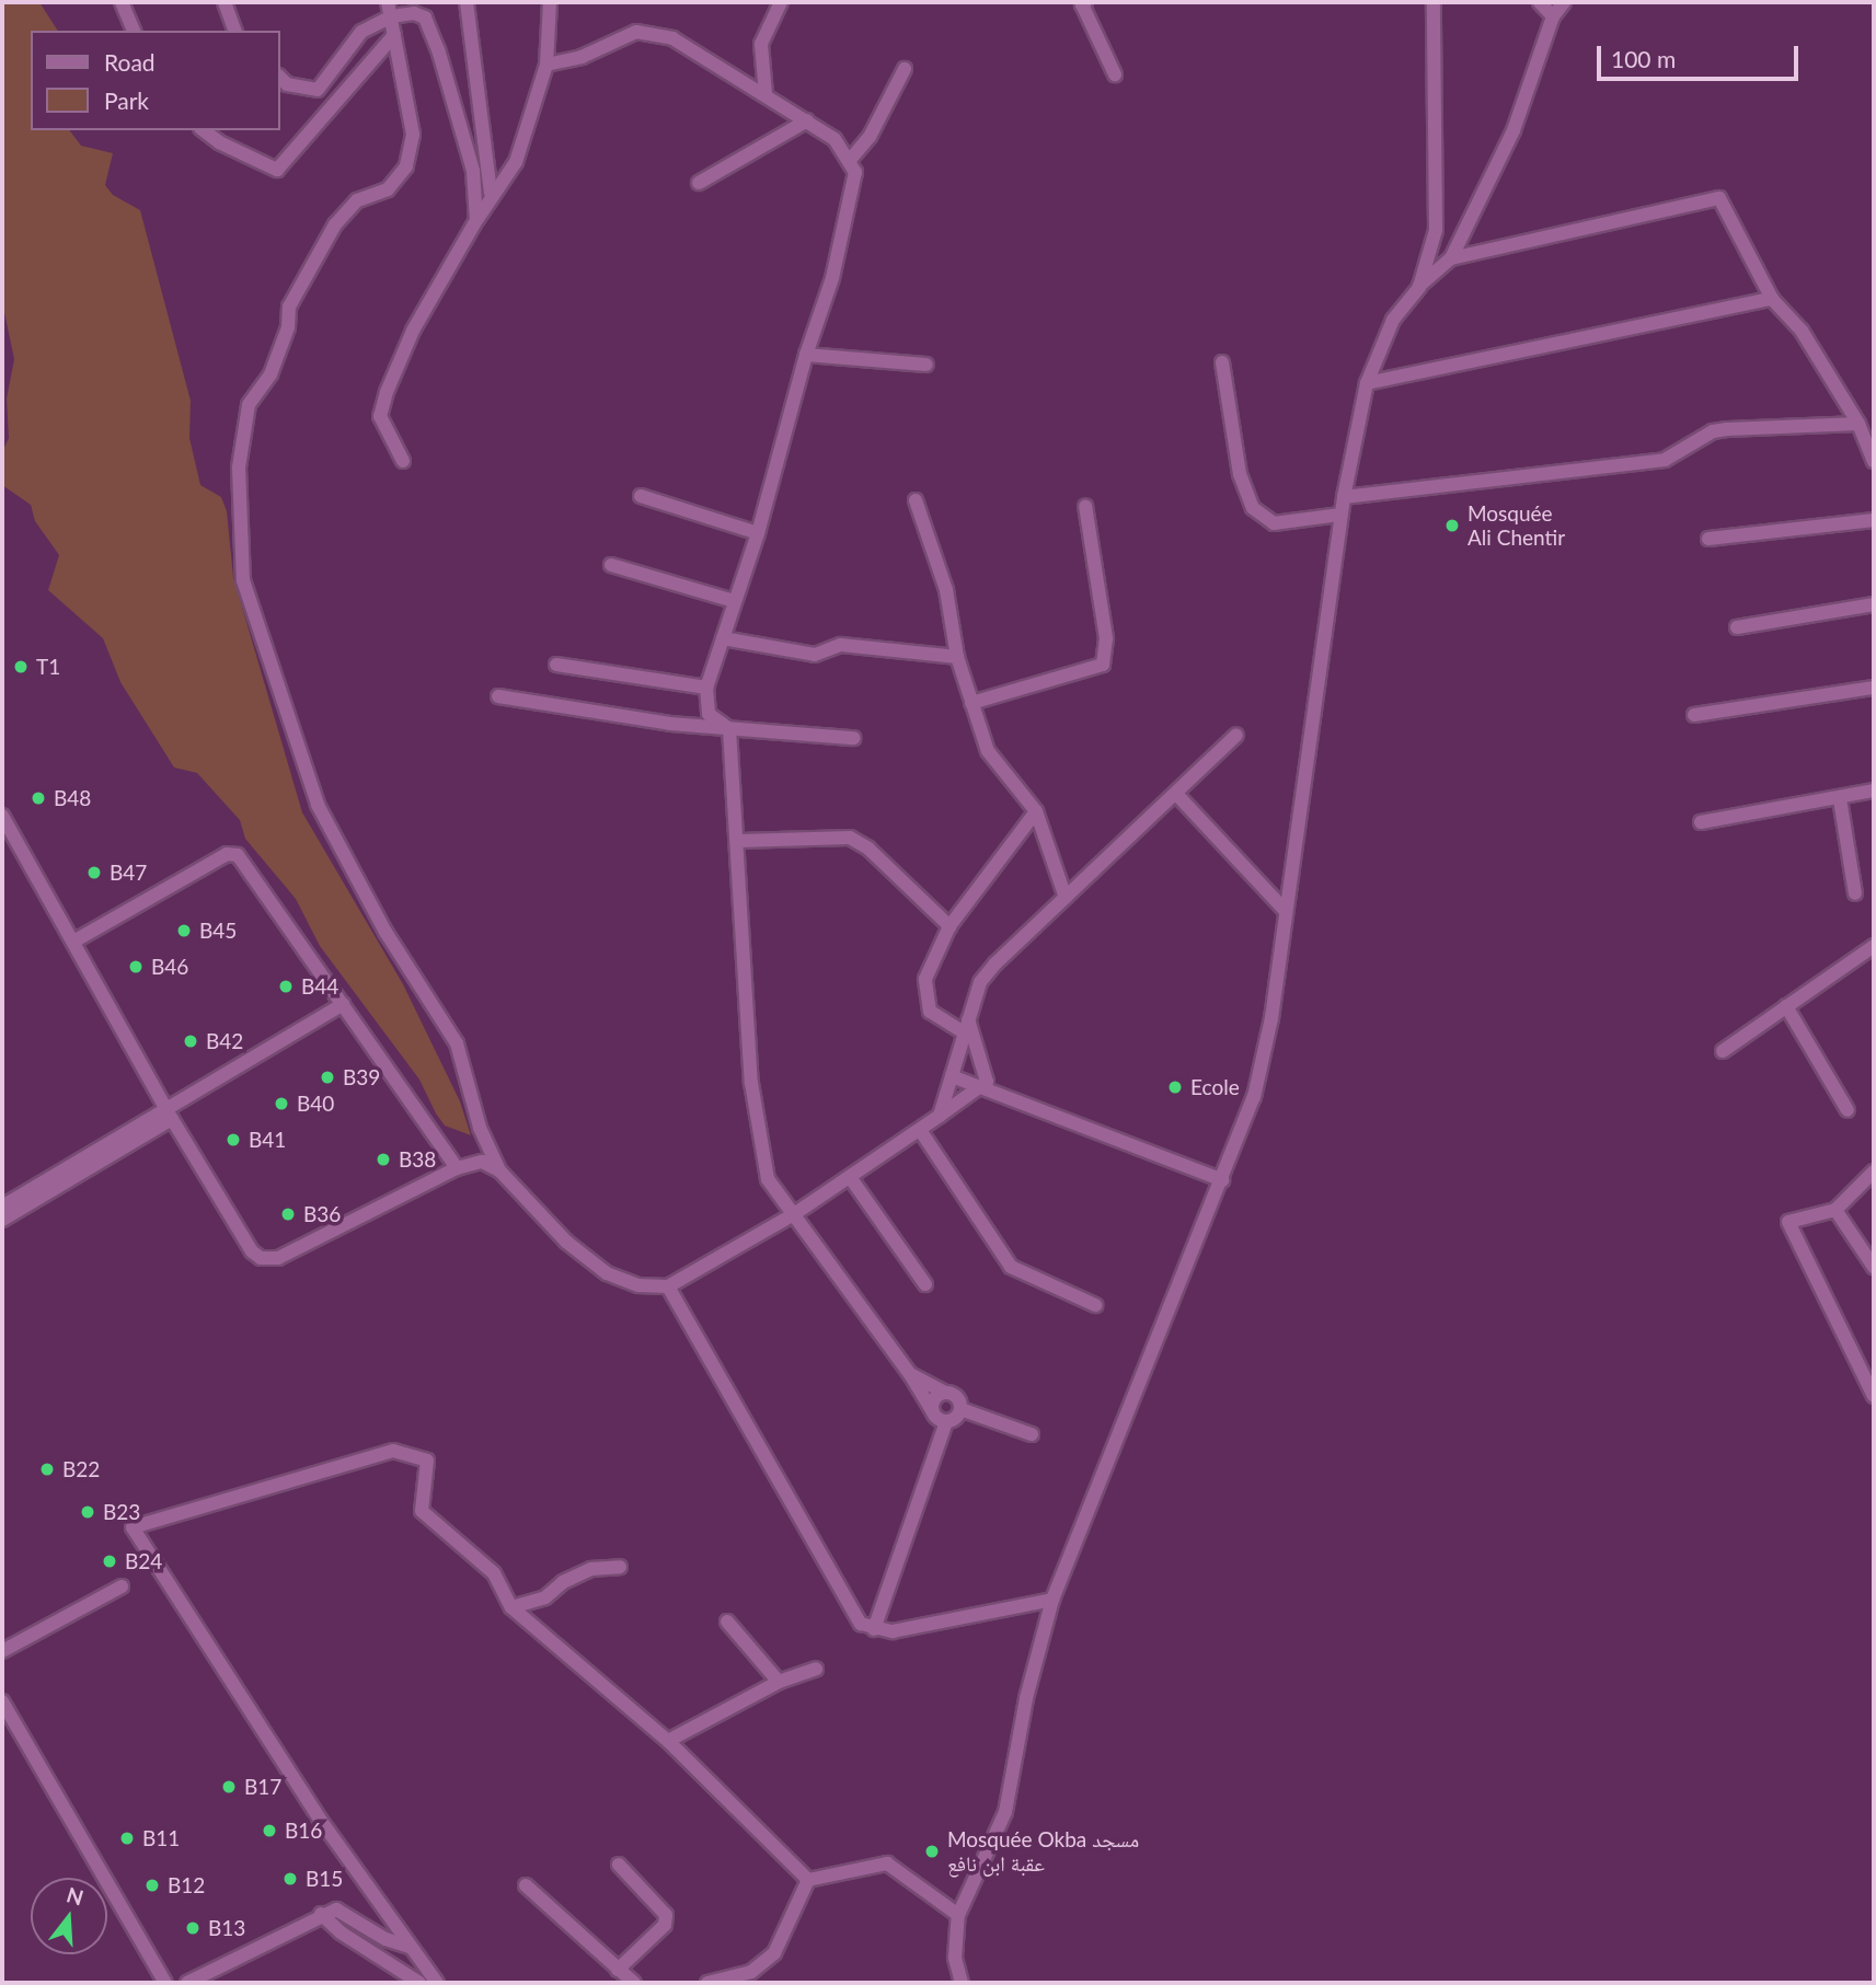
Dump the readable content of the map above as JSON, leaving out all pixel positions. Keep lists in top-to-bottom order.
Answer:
{
  "places": [
    "Mosquée Ali Chentir",
    "T1",
    "B48",
    "B47",
    "B45",
    "B46",
    "B44",
    "B42",
    "B39",
    "Ecole",
    "B40",
    "B41",
    "B38",
    "B36",
    "B22",
    "B23",
    "B24",
    "B17",
    "B16",
    "B11",
    "Mosquée Okba مسجد عقبة ابن نافع",
    "B15",
    "B12",
    "B13"
  ],
  "legend": ["Road", "Park"],
  "scale_bar": "100 m",
  "north": "top"
}
